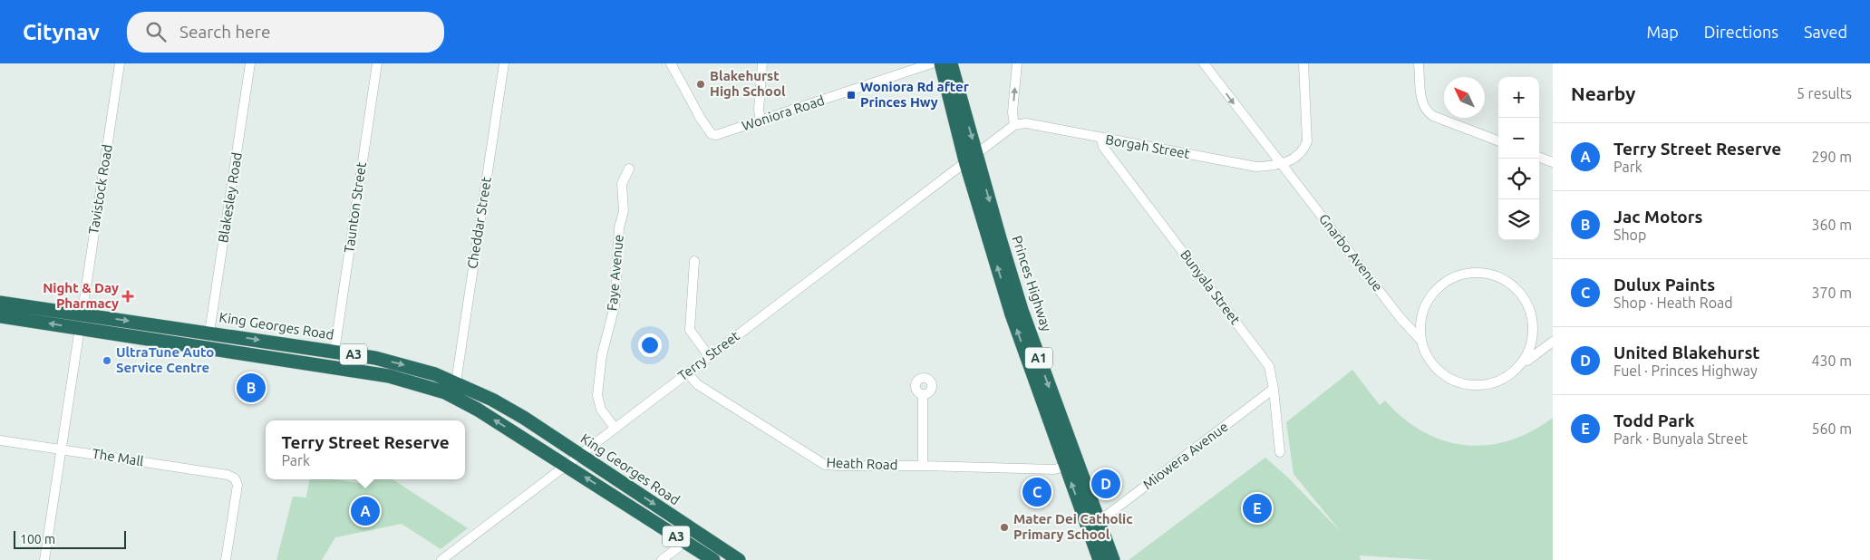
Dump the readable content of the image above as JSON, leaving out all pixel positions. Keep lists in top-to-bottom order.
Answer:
{
  "streets": {
    "highway": [
      "Princes Highway",
      "King Georges Road",
      "A3",
      "A1"
    ],
    "street": [
      "Woniora Road",
      "Borgah Street",
      "Tavistock Road",
      "Blakesley Road",
      "Taunton Street",
      "Cheddar Street",
      "Gnarbo Avenue",
      "Faye Avenue",
      "Bunyala Street",
      "Terry Street",
      "Miowera Avenue",
      "The Mall",
      "Heath Road"
    ]
  },
  "crossings": [
    ["Borgah Street", "Gnarbo Avenue"],
    ["Borgah Street", "Bunyala Street"],
    ["Borgah Street", "Terry Street"],
    ["Tavistock Road", "King Georges Road"],
    ["Tavistock Road", "The Mall"],
    ["Blakesley Road", "King Georges Road"],
    ["Taunton Street", "King Georges Road"],
    ["Cheddar Street", "King Georges Road"],
    ["Faye Avenue", "Terry Street"],
    ["Princes Highway", "Terry Street"],
    ["Princes Highway", "Miowera Avenue"],
    ["Princes Highway", "Heath Road"],
    ["Bunyala Street", "Miowera Avenue"],
    ["King Georges Road", "Terry Street"],
    ["Terry Street", "Heath Road"]
  ],
  "places": {
    "other": ["Blakehurst High School", "UltraTune Auto Service Centre", "Mater Dei Catholic Primary School"],
    "transit": ["Woniora Rd after Princes Hwy"],
    "health": ["Night & Day Pharmacy"]
  },
  "scale_bar": "100 m",
  "north": "top left",
  "page": {
    "header": "Citynav",
    "search": "Search here",
    "nav": ["Map", "Directions", "Saved"],
    "heading": ["Nearby", "5 results"],
    "map_buttons": ["+", "−"],
    "list": [
      {
        "mark": "A",
        "name": "Terry Street Reserve",
        "note": "Park",
        "value": "290 m"
      },
      {
        "mark": "B",
        "name": "Jac Motors",
        "note": "Shop",
        "value": "360 m"
      },
      {
        "mark": "C",
        "name": "Dulux Paints",
        "note": "Shop · Heath Road",
        "value": "370 m"
      },
      {
        "mark": "D",
        "name": "United Blakehurst",
        "note": "Fuel · Princes Highway",
        "value": "430 m"
      },
      {
        "mark": "E",
        "name": "Todd Park",
        "note": "Park · Bunyala Street",
        "value": "560 m"
      }
    ],
    "pins": [
      "B",
      "D",
      "C",
      "E",
      "A"
    ],
    "popup": ["Terry Street Reserve", "Park"],
    "scale": "100 m"
  }
}
